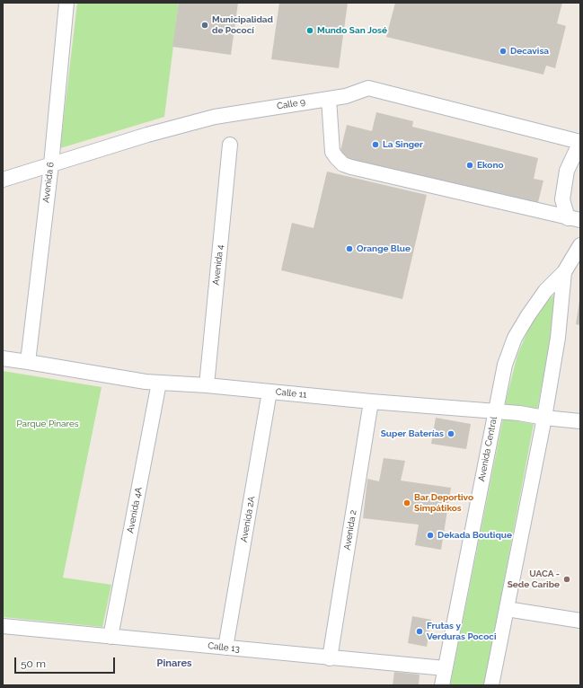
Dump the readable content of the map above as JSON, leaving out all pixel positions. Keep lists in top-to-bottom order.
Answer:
{
  "streets": {
    "street": [
      "Calle 9",
      "Avenida 6",
      "Avenida 4",
      "Calle 11",
      "Avenida Central",
      "Avenida 4A",
      "Avenida 2A",
      "Avenida 2",
      "Calle 13"
    ]
  },
  "crossings": [
    ["Calle 9", "Avenida 6"],
    ["Avenida 6", "Calle 11"],
    ["Avenida 4", "Calle 11"],
    ["Calle 11", "Avenida Central"],
    ["Calle 11", "Avenida 4A"],
    ["Calle 11", "Avenida 2A"],
    ["Calle 11", "Avenida 2"],
    ["Avenida Central", "Calle 13"],
    ["Avenida 4A", "Calle 13"],
    ["Avenida 2A", "Calle 13"],
    ["Avenida 2", "Calle 13"]
  ],
  "districts": ["Pinares"],
  "parks": ["Parque Pinares"],
  "places": [
    "Municipalidad de Pococí",
    "Mundo San José",
    "Decavisa",
    "La Singer",
    "Ekono",
    "Orange Blue",
    "Super Baterías",
    "Bar Deportivo Simpátikos",
    "Dekada Boutique",
    "UACA - Sede Caribe",
    "Frutas y Verduras Pococi"
  ],
  "scale_bar": "50 m"
}
